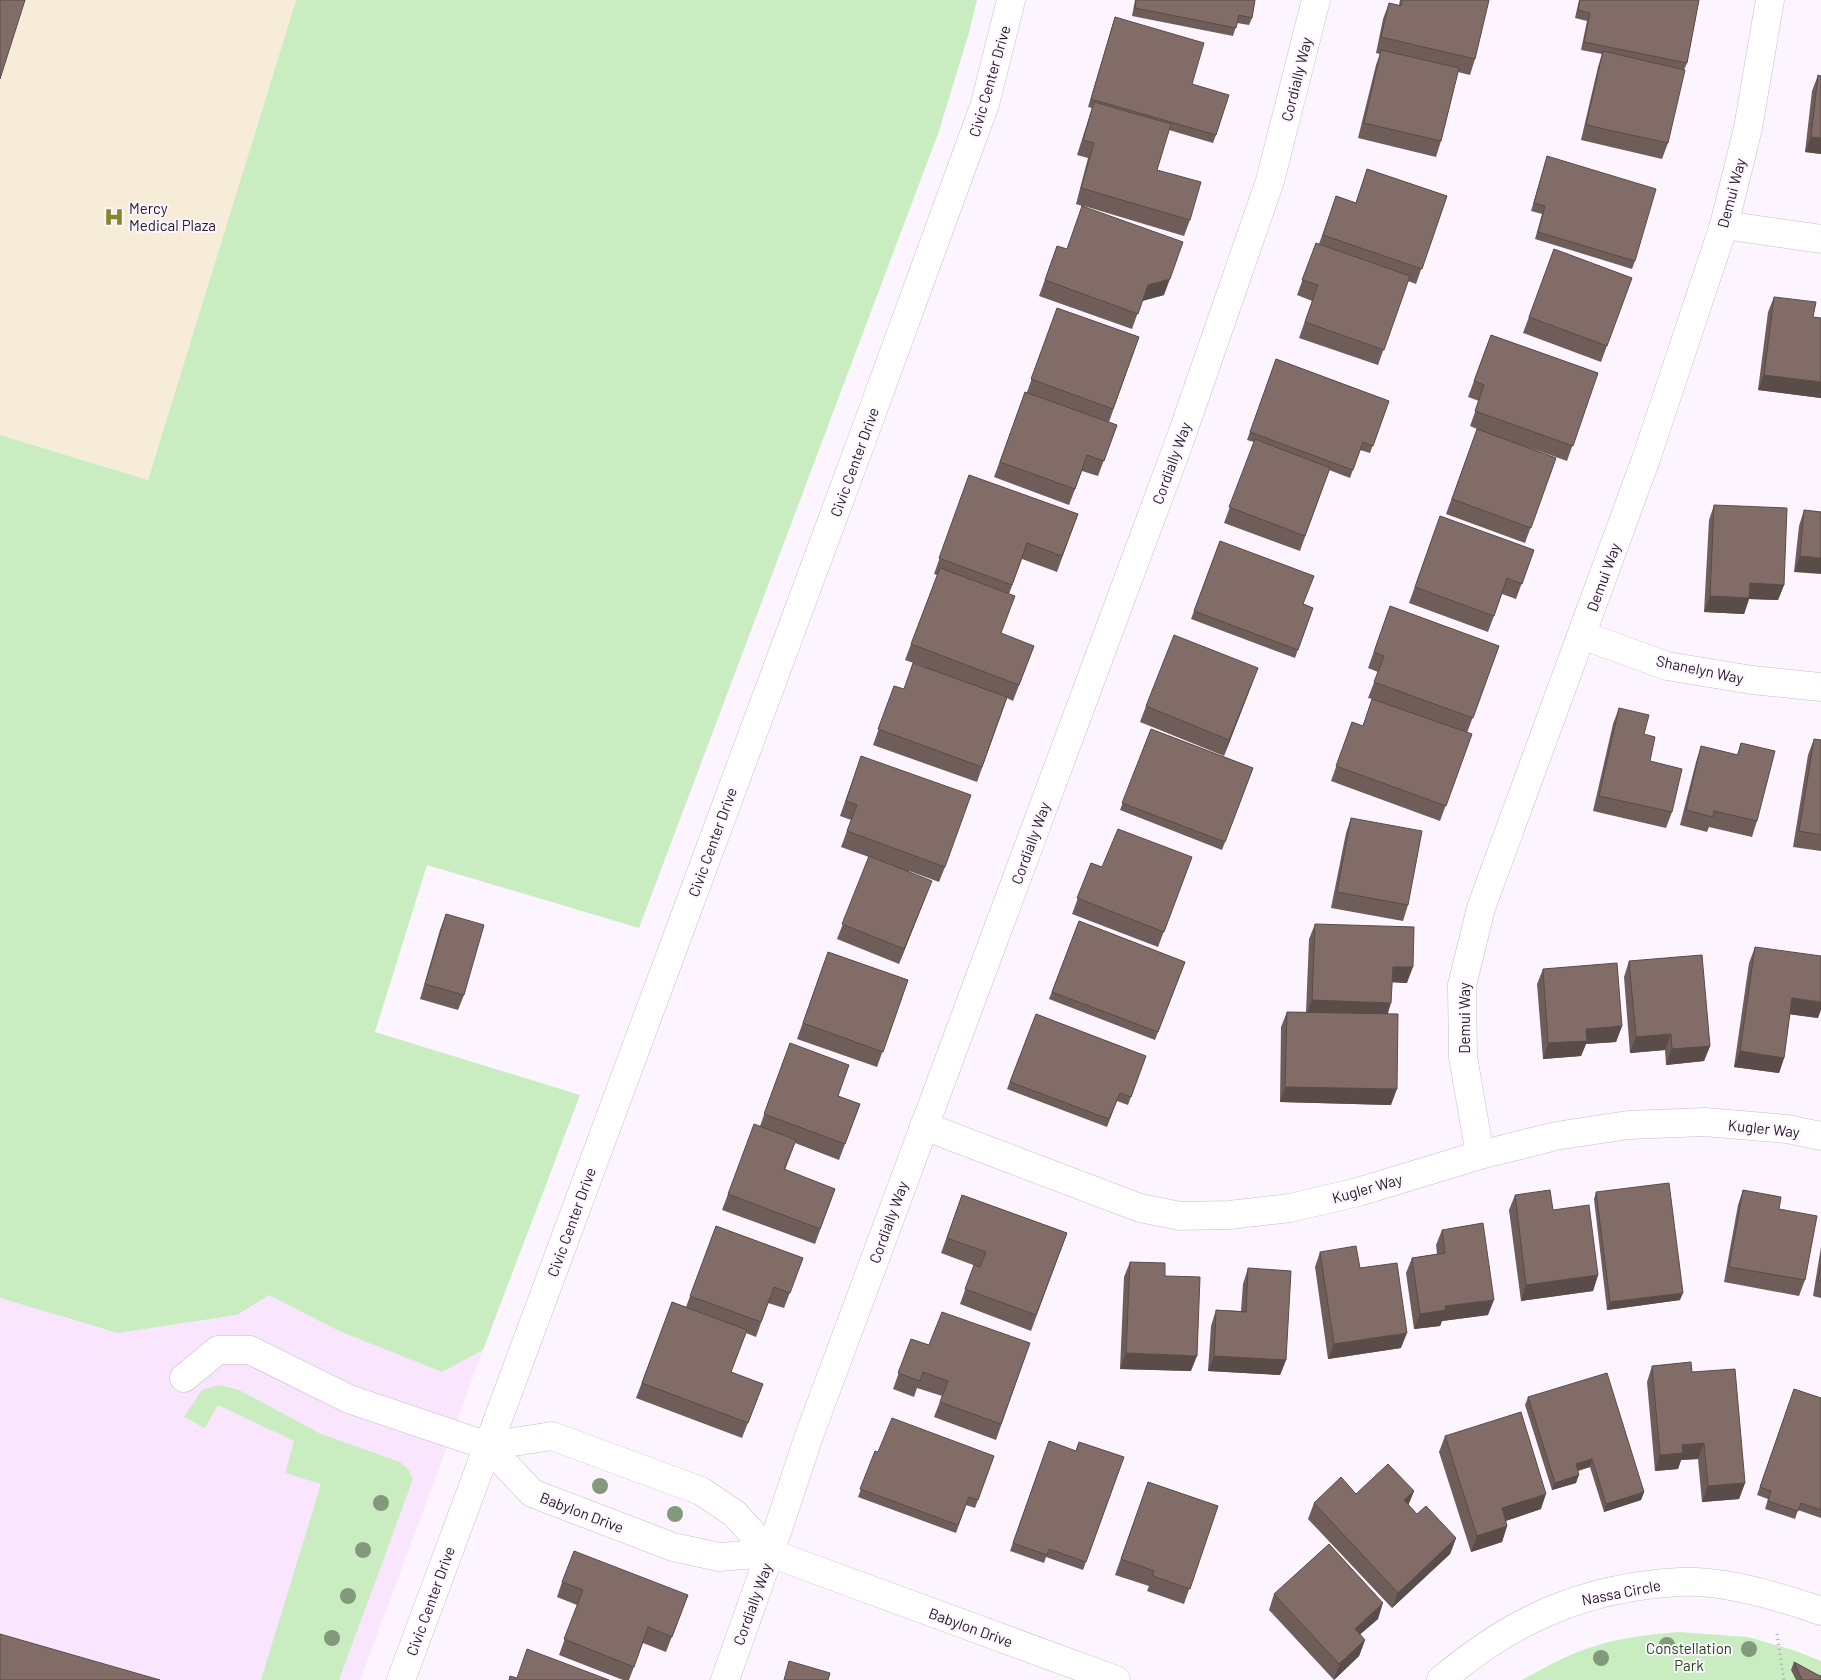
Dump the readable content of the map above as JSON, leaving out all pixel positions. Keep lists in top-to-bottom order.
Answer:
{
  "streets": {
    "street": [
      "Cordially Way",
      "Civic Center Drive",
      "Demui Way",
      "Shanelyn Way",
      "Kugler Way",
      "Babylon Drive",
      "Nassa Circle"
    ]
  },
  "crossings": [
    ["Cordially Way", "Kugler Way"],
    ["Cordially Way", "Babylon Drive"],
    ["Civic Center Drive", "Babylon Drive"],
    ["Demui Way", "Shanelyn Way"],
    ["Demui Way", "Kugler Way"]
  ],
  "parks": ["Constellation Park"],
  "places": {
    "hospital": ["Mercy Medical Plaza"]
  }
}
